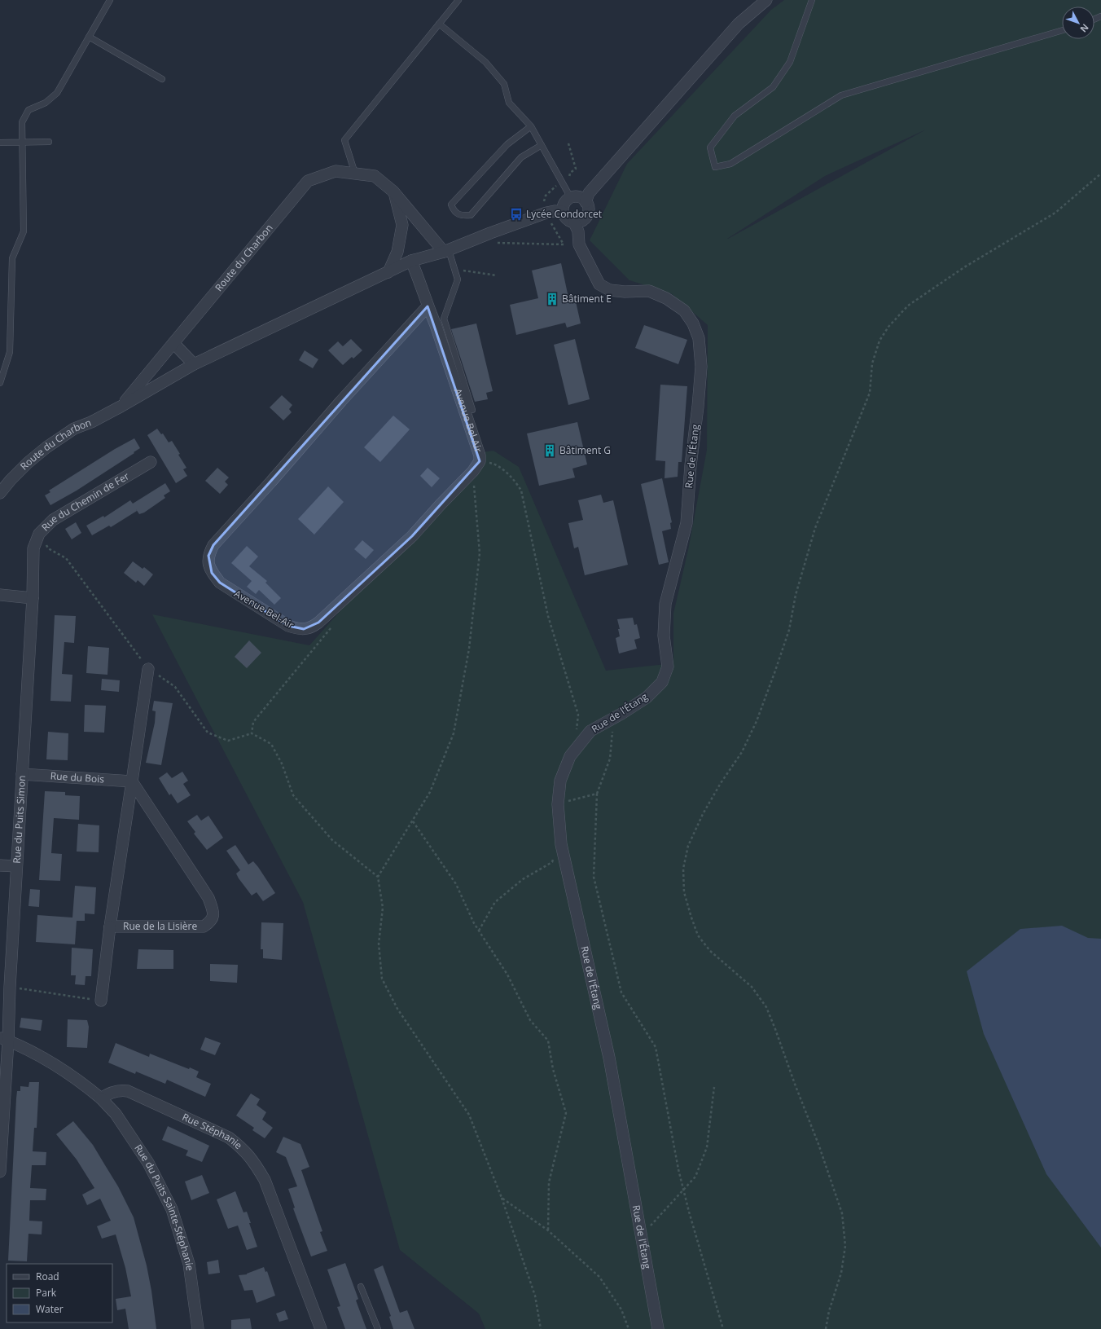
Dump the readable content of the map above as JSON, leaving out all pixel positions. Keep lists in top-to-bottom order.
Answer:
{
  "streets": {
    "street": [
      "Route du Charbon",
      "Avenue Bel-Air",
      "Rue de l'Étang",
      "Rue du Chemin de Fer",
      "Rue du Bois",
      "Rue du Puits Simon",
      "Rue de la Lisière",
      "Rue Stéphanie",
      "Rue du Puits Sainte-Stéphanie"
    ]
  },
  "crossings": [
    ["Route du Charbon", "Avenue Bel-Air"],
    ["Route du Charbon", "Rue de l'Étang"],
    ["Rue du Chemin de Fer", "Rue du Puits Simon"],
    ["Rue du Bois", "Rue du Puits Simon"],
    ["Rue du Bois", "Rue de la Lisière"],
    ["Rue Stéphanie", "Rue du Puits Sainte-Stéphanie"]
  ],
  "places": {
    "bus stop": ["Lycée Condorcet"],
    "building": ["Bâtiment E", "Bâtiment G"]
  },
  "legend": ["Road", "Park", "Water"],
  "north": "bottom right"
}
